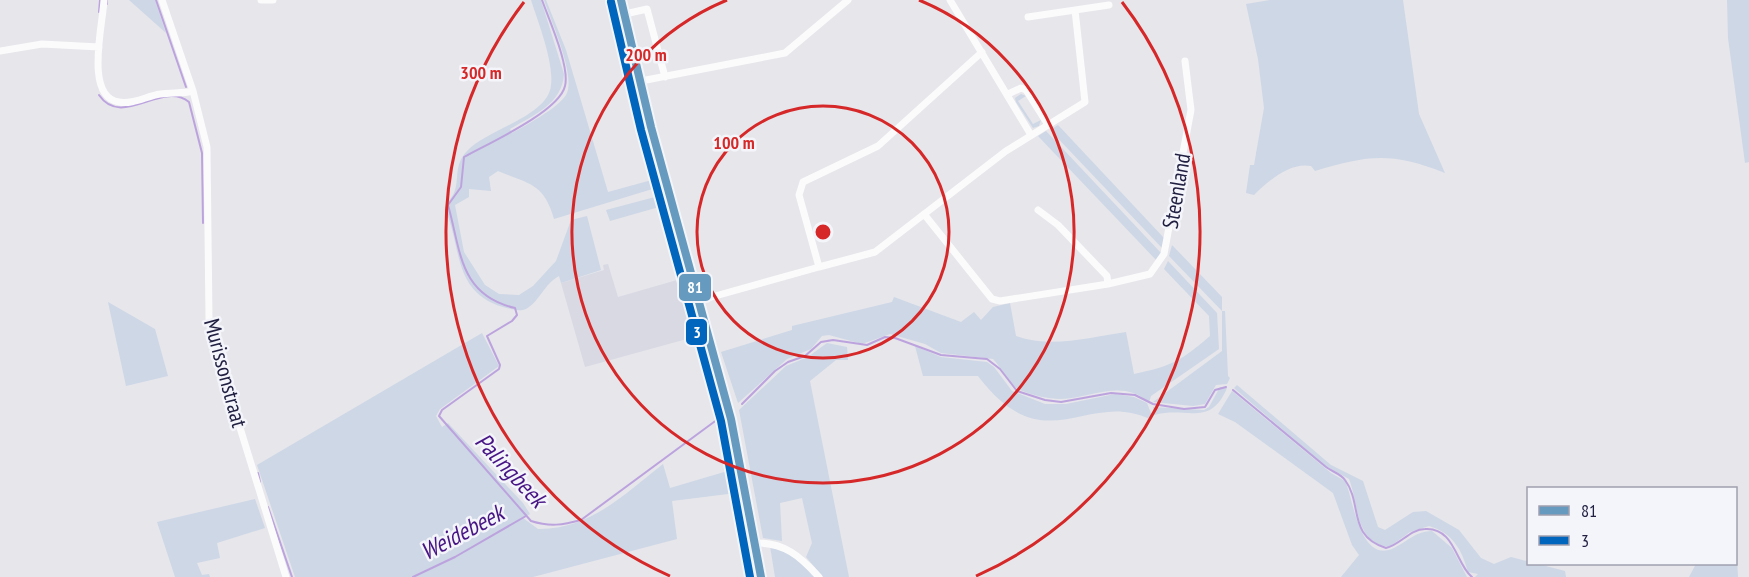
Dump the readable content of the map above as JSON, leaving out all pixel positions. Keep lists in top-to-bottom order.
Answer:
{
  "streets": {
    "street": ["Steenland", "Murissonstraat"]
  },
  "water": ["Palingbeek", "Weidebeek"],
  "lines": ["transit line 81", "transit line 3"],
  "legend": ["81", "3"],
  "rings": ["200 m", "300 m", "100 m"]
}
